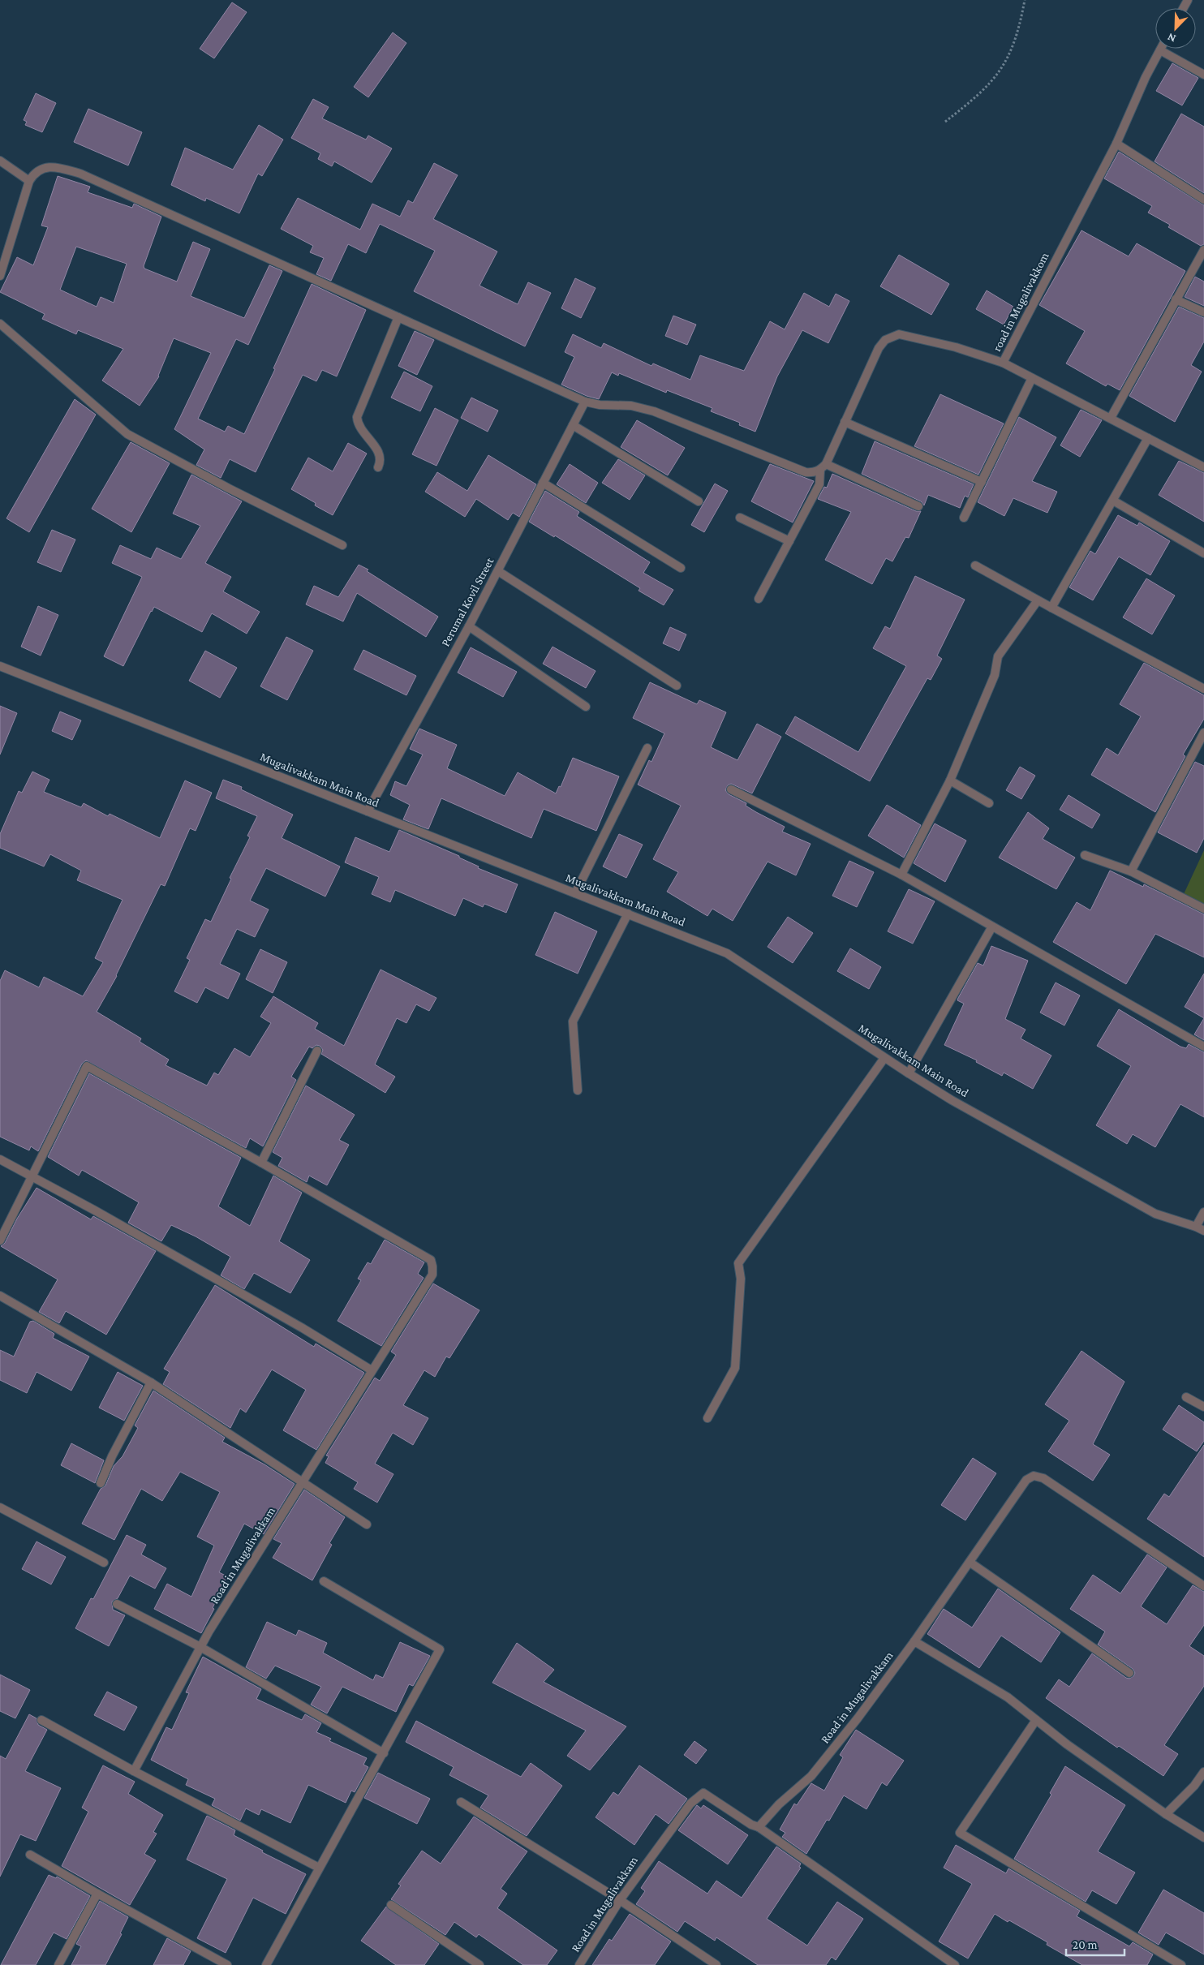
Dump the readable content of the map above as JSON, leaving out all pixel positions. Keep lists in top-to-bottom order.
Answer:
{
  "streets": {
    "street": [
      "road in Mugalivakkom",
      "Perumal Kovil Street",
      "Mugalivakkam Main Road",
      "Road in Mugalivakkam"
    ]
  },
  "crossings": [
    ["Perumal Kovil Street", "Mugalivakkam Main Road"]
  ],
  "scale_bar": "20 m",
  "north": "bottom left"
}
